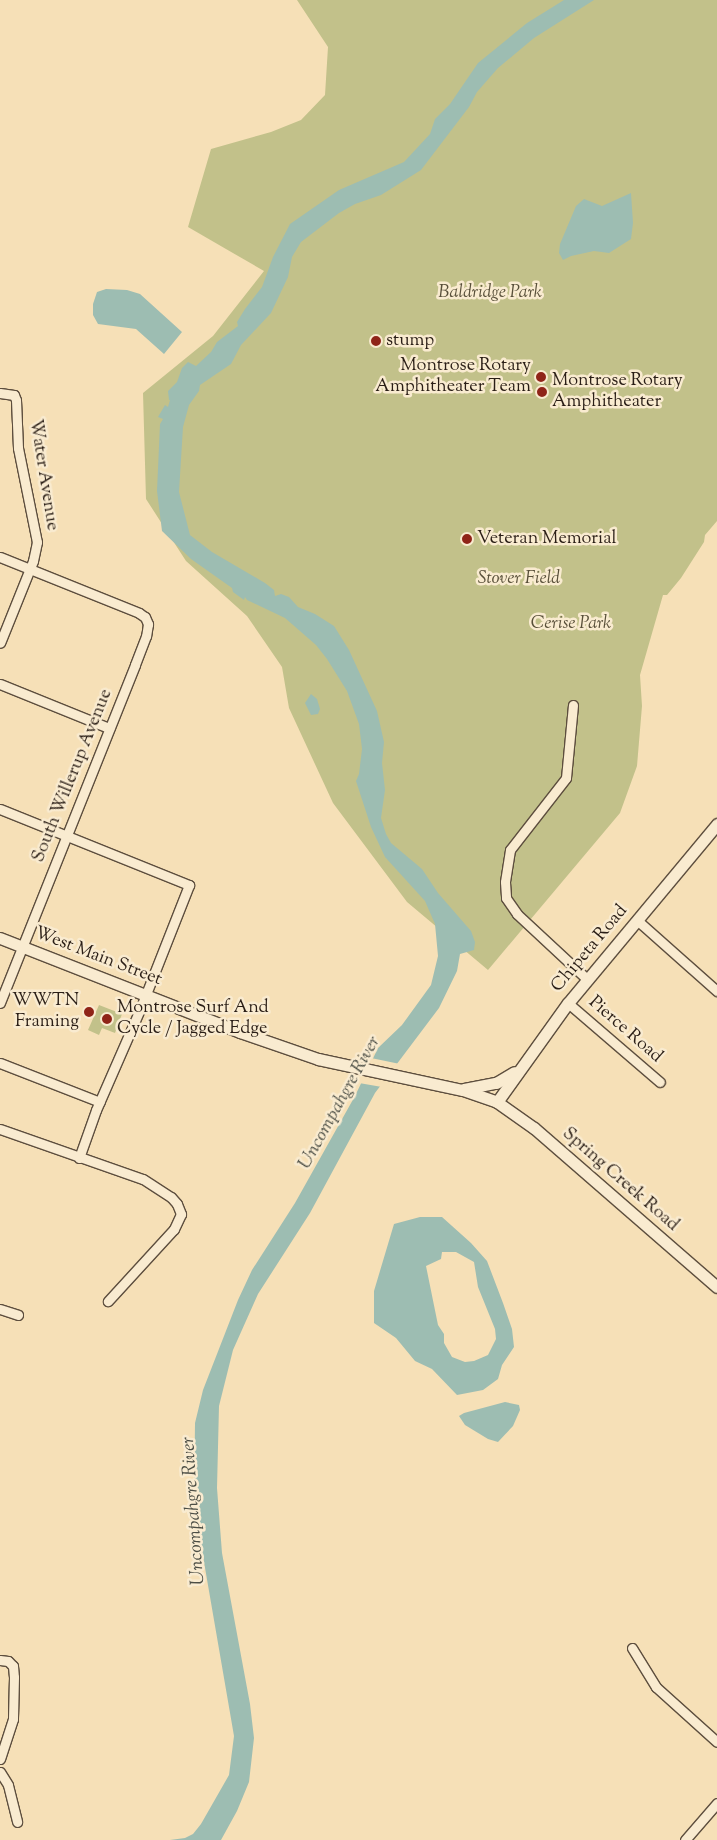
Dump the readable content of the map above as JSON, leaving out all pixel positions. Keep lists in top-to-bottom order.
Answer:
{
  "streets": {
    "main road": ["Chipeta Road", "West Main Street", "Spring Creek Road"],
    "street": ["Water Avenue", "South Willerup Avenue", "Pierce Road"]
  },
  "crossings": [
    ["Water Avenue", "South Willerup Avenue"],
    ["South Willerup Avenue", "West Main Street"],
    ["Chipeta Road", "West Main Street"],
    ["Chipeta Road", "Pierce Road"],
    ["Chipeta Road", "Spring Creek Road"],
    ["West Main Street", "Spring Creek Road"]
  ],
  "water": ["Uncompahgre River"],
  "parks": ["Baldridge Park", "Stover Field", "Cerise Park"],
  "places": [
    "stump",
    "Montrose Rotary Amphitheater Team",
    "Montrose Rotary Amphitheater",
    "Veteran Memorial",
    "WWTN Framing",
    "Montrose Surf And Cycle / Jagged Edge"
  ]
}
